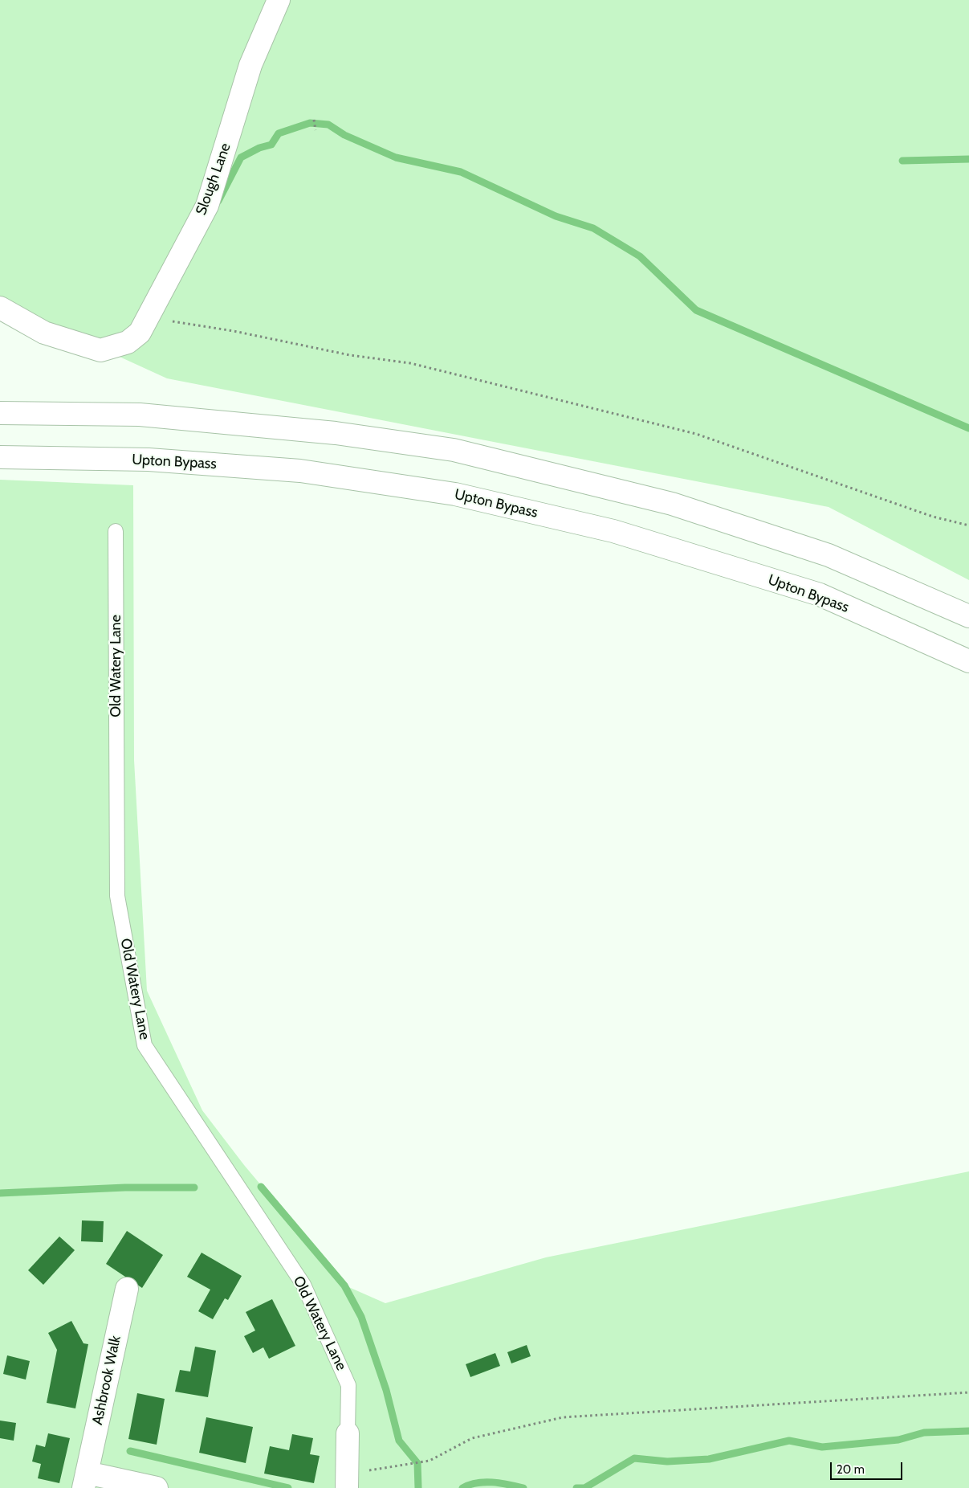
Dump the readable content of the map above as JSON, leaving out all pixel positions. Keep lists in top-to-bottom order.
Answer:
{
  "streets": {
    "main road": [
      "Slough Lane",
      "Upton Bypass",
      "Old Watery Lane",
      "Ashbrook Walk"
    ]
  },
  "scale_bar": "20 m"
}
